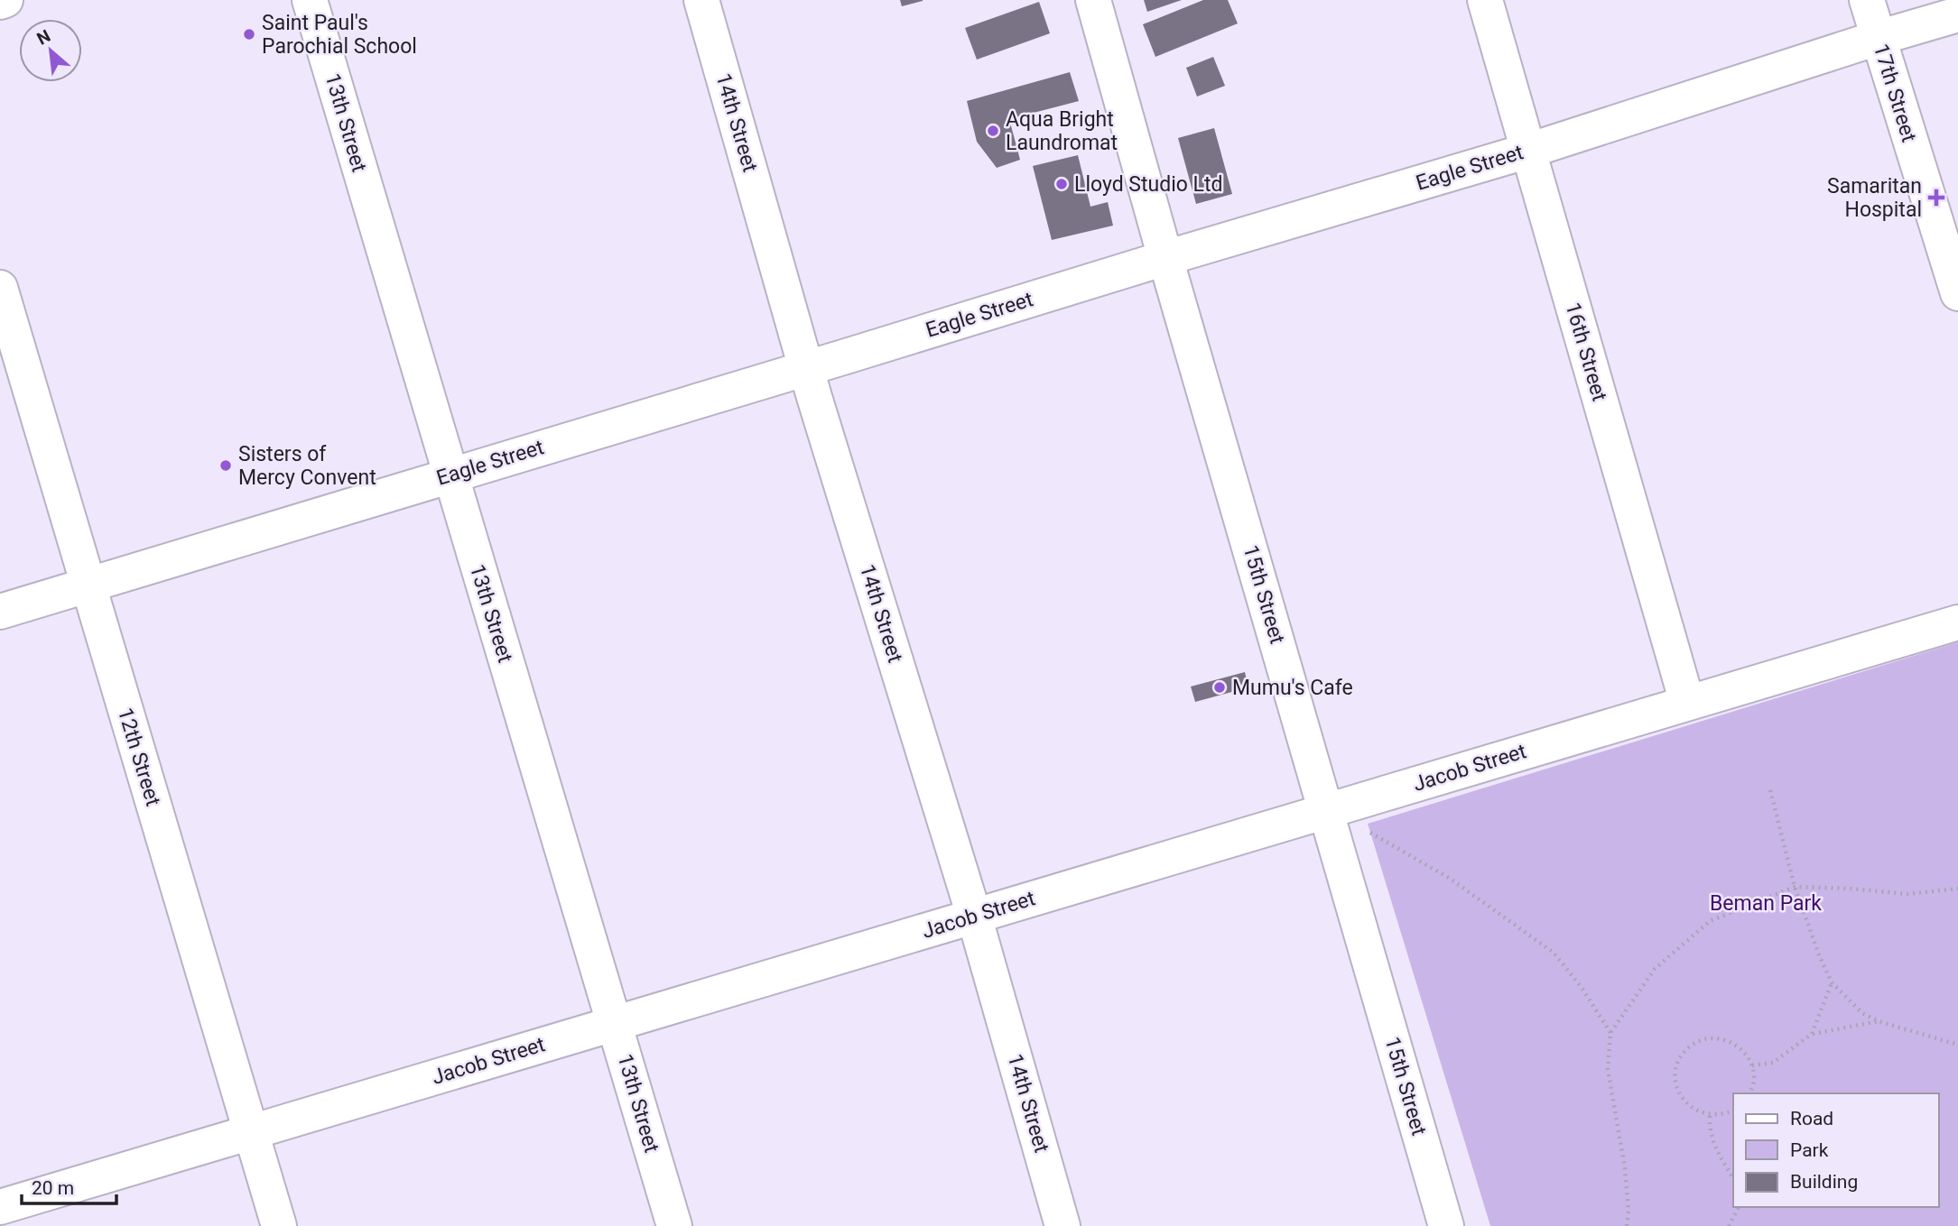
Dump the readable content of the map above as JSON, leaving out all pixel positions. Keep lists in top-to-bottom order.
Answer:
{
  "streets": {
    "street": [
      "17th Street",
      "13th Street",
      "14th Street",
      "Eagle Street",
      "16th Street",
      "15th Street",
      "12th Street",
      "Jacob Street"
    ]
  },
  "crossings": [
    ["17th Street", "Eagle Street"],
    ["13th Street", "Eagle Street"],
    ["13th Street", "Jacob Street"],
    ["14th Street", "Eagle Street"],
    ["14th Street", "Jacob Street"],
    ["Eagle Street", "16th Street"],
    ["Eagle Street", "15th Street"],
    ["Eagle Street", "12th Street"],
    ["16th Street", "Jacob Street"],
    ["15th Street", "Jacob Street"],
    ["12th Street", "Jacob Street"]
  ],
  "parks": ["Beman Park"],
  "places": {
    "other": [
      "Saint Paul's Parochial School",
      "Aqua Bright Laundromat",
      "Lloyd Studio Ltd",
      "Sisters of Mercy Convent",
      "Mumu's Cafe"
    ],
    "health": ["Samaritan Hospital"]
  },
  "legend": ["Road", "Park", "Building"],
  "scale_bar": "20 m",
  "north": "top left"
}
